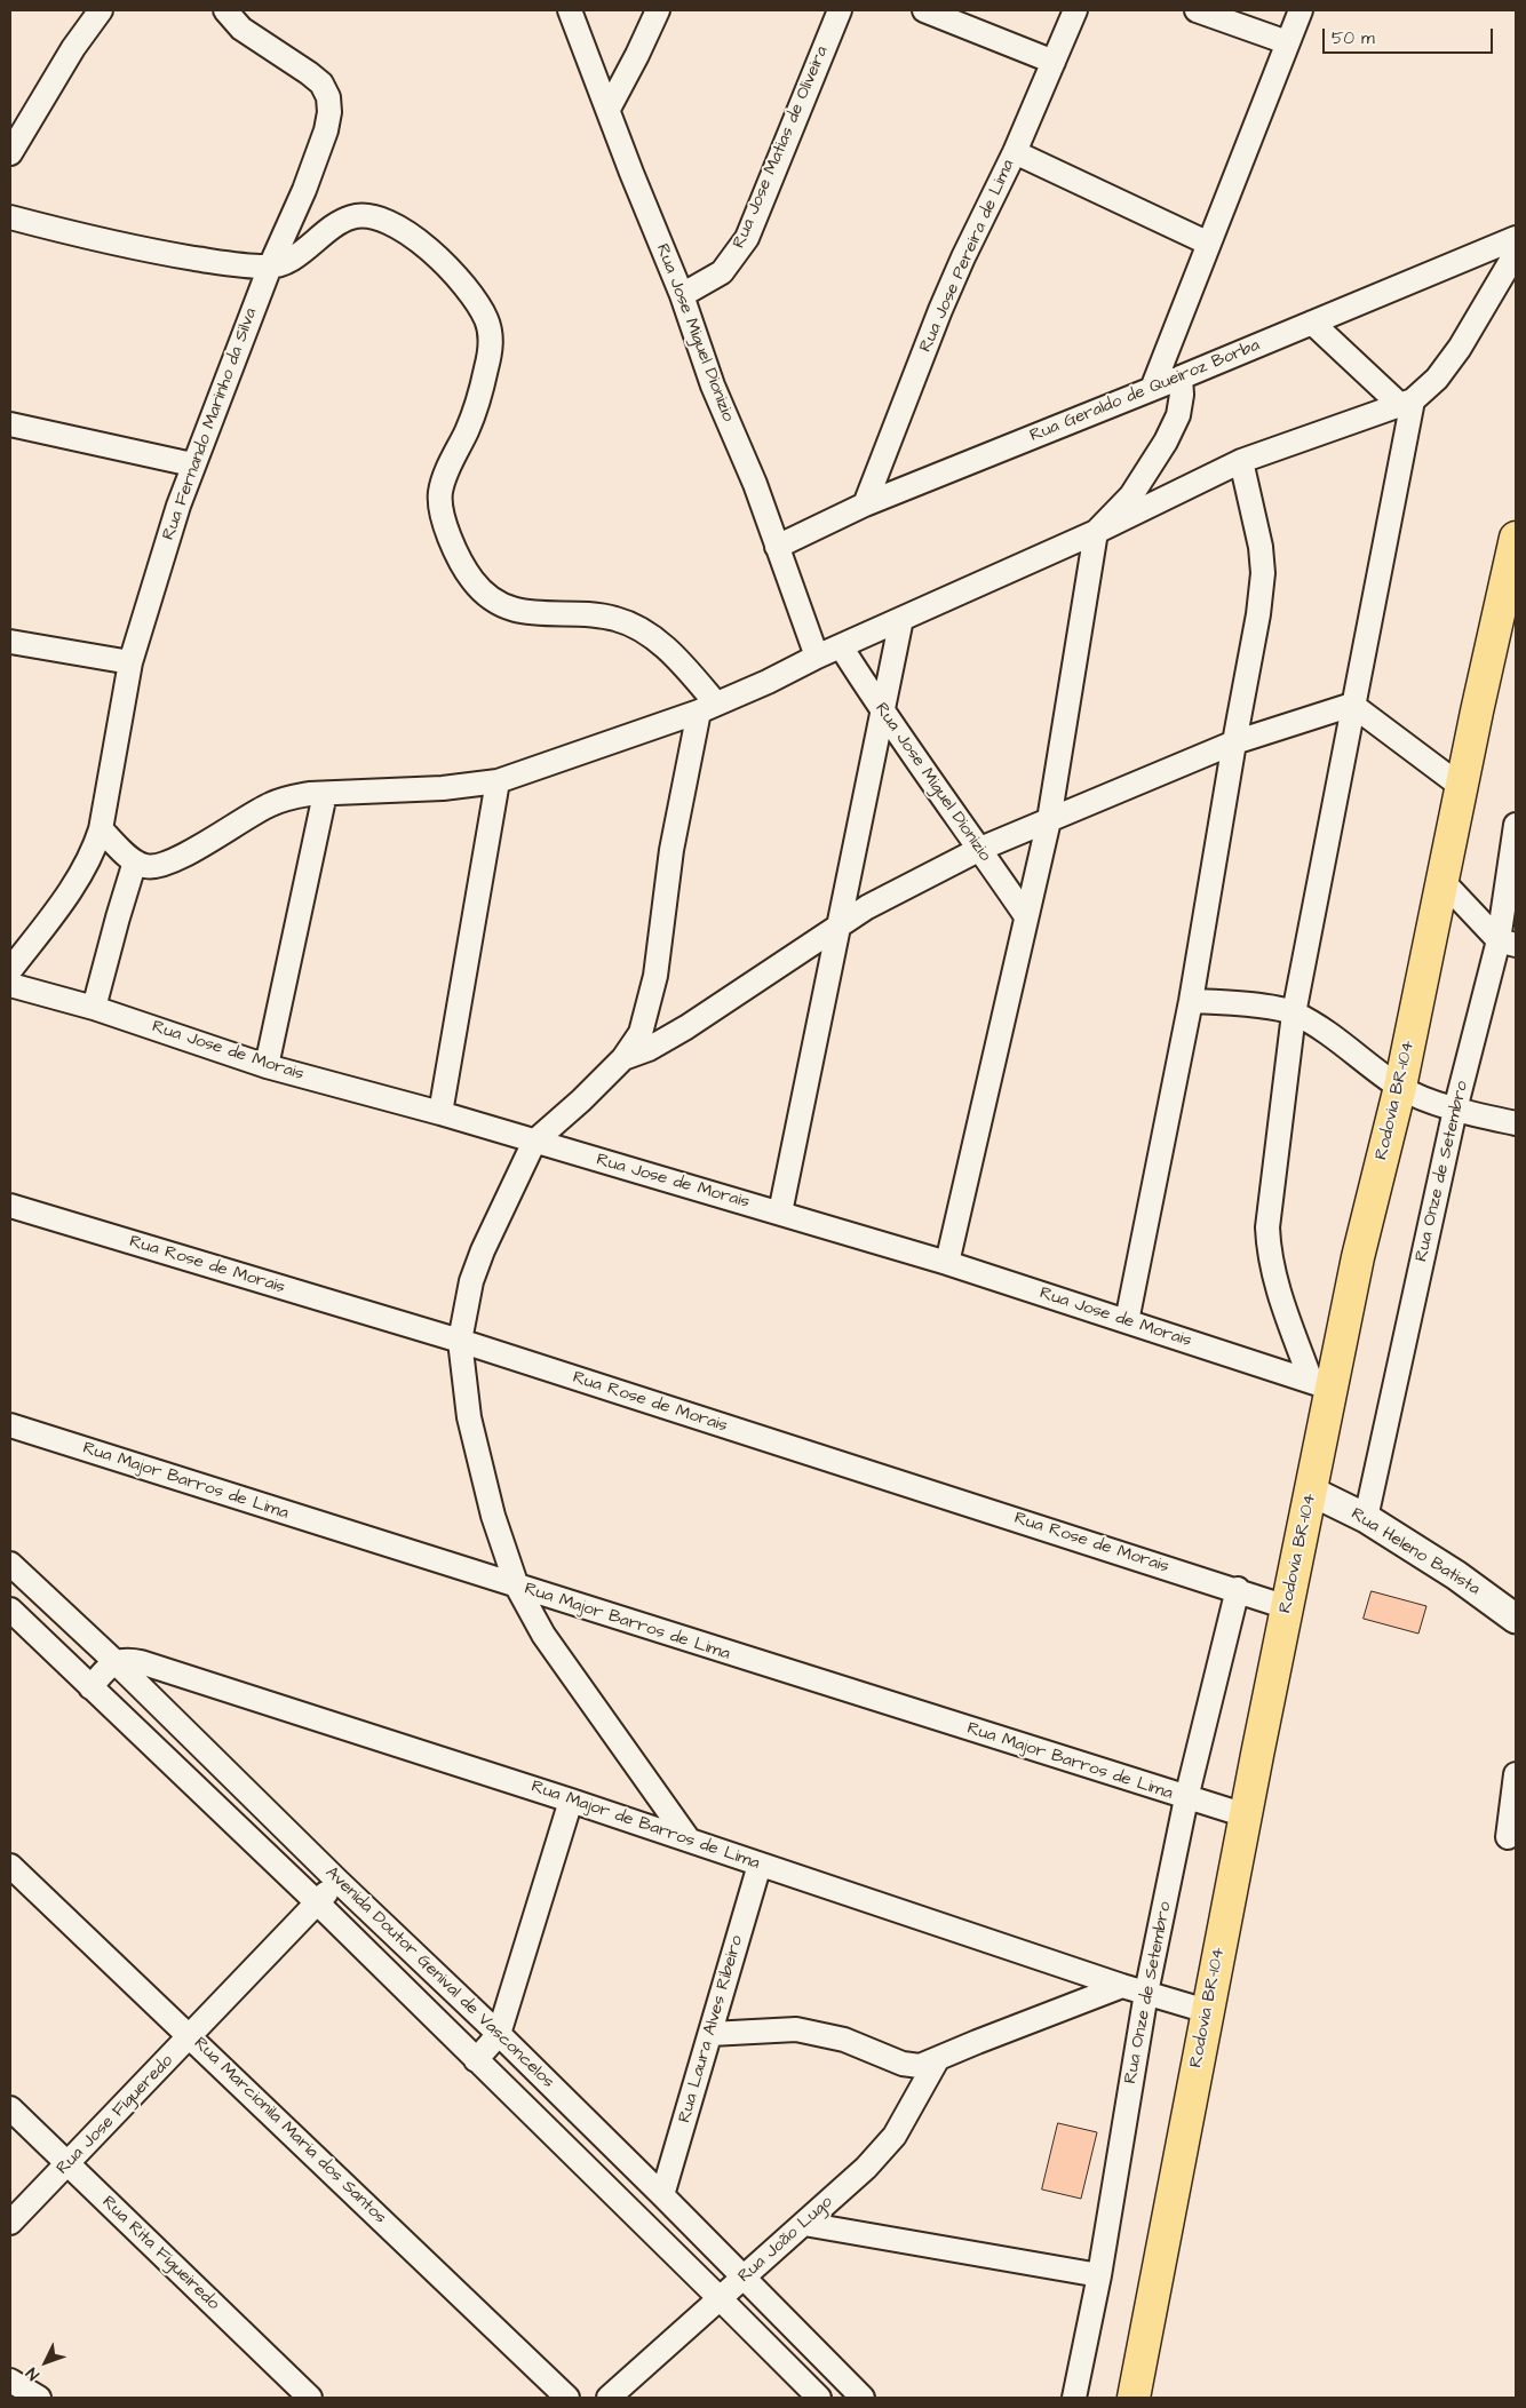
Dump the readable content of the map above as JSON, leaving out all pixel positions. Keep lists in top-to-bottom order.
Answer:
{
  "streets": {
    "highway": ["Rodovia BR-104"],
    "street": [
      "Rua Jose Matias de Oliveira",
      "Rua Jose Pereira de Lima",
      "Rua Jose Miguel Dionizio",
      "Rua Geraldo de Queiroz Borba",
      "Rua Fernando Marinho da Silva",
      "Rua Jose de Morais",
      "Rua Onze de Setembro",
      "Rua Rose de Morais",
      "Rua Major Barros de Lima",
      "Rua Heleno Batista",
      "Rua Major de Barros de Lima",
      "Avenida Doutor Genival de Vasconcelos",
      "Rua Laura Alves Ribeiro",
      "Rua Jose Figueredo",
      "Rua Marcionila Maria dos Santos",
      "Rua João Lugo",
      "Rua Rita Figueiredo"
    ]
  },
  "crossings": [
    ["Rua Jose Matias de Oliveira", "Rua Jose Miguel Dionizio"],
    ["Rua Jose Pereira de Lima", "Rua Geraldo de Queiroz Borba"],
    ["Rua Jose Miguel Dionizio", "Rua Geraldo de Queiroz Borba"],
    ["Rua Jose de Morais", "Rodovia BR-104"],
    ["Rodovia BR-104", "Rua Rose de Morais"],
    ["Rodovia BR-104", "Rua Major Barros de Lima"],
    ["Rodovia BR-104", "Rua Heleno Batista"],
    ["Rodovia BR-104", "Rua Major de Barros de Lima"],
    ["Rua Onze de Setembro", "Rua Rose de Morais"],
    ["Rua Onze de Setembro", "Rua Major Barros de Lima"],
    ["Rua Onze de Setembro", "Rua Heleno Batista"],
    ["Rua Onze de Setembro", "Rua Major de Barros de Lima"],
    ["Rua Major de Barros de Lima", "Avenida Doutor Genival de Vasconcelos"],
    ["Rua Major de Barros de Lima", "Rua Laura Alves Ribeiro"],
    ["Avenida Doutor Genival de Vasconcelos", "Rua Laura Alves Ribeiro"],
    ["Avenida Doutor Genival de Vasconcelos", "Rua Jose Figueredo"],
    ["Avenida Doutor Genival de Vasconcelos", "Rua João Lugo"],
    ["Rua Jose Figueredo", "Rua Marcionila Maria dos Santos"],
    ["Rua Jose Figueredo", "Rua Rita Figueiredo"]
  ],
  "scale_bar": "50 m",
  "north": "bottom left"
}
